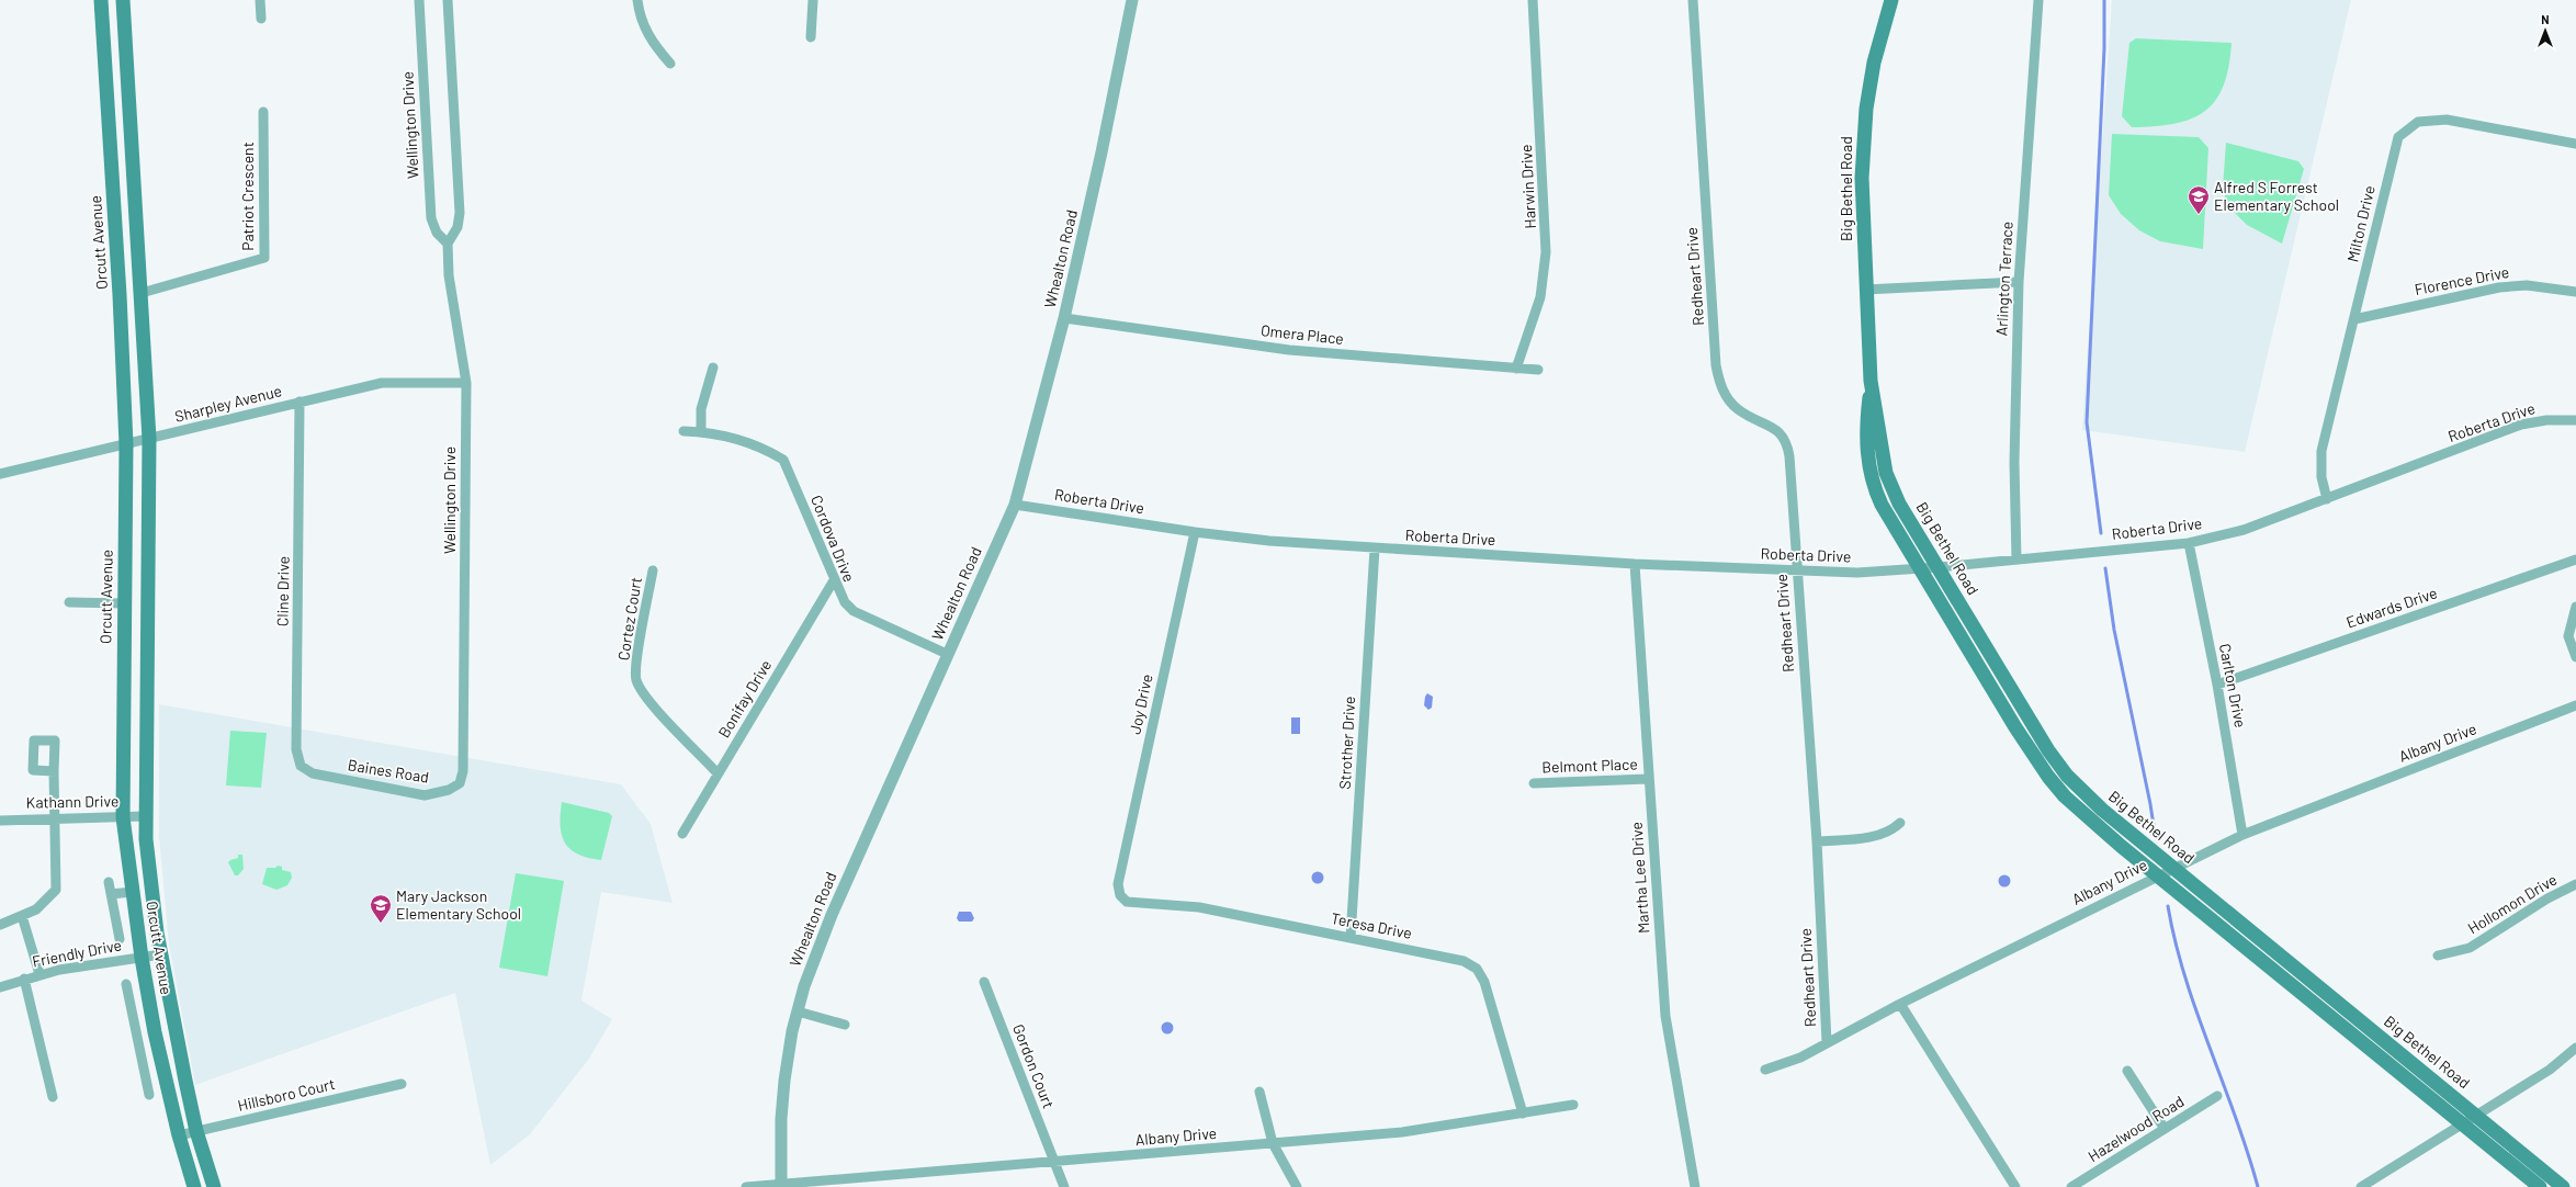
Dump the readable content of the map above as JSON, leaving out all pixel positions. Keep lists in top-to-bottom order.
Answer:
{
  "streets": {
    "main road": ["Big Bethel Road", "Orcutt Avenue"],
    "street": [
      "Wellington Drive",
      "Harwin Drive",
      "Patriot Crescent",
      "Milton Drive",
      "Whealton Road",
      "Redheart Drive",
      "Arlington Terrace",
      "Florence Drive",
      "Omera Place",
      "Sharpley Avenue",
      "Roberta Drive",
      "Cordova Drive",
      "Cline Drive",
      "Edwards Drive",
      "Cortez Court",
      "Carlton Drive",
      "Bonifay Drive",
      "Joy Drive",
      "Strother Drive",
      "Albany Drive",
      "Belmont Place",
      "Baines Road",
      "Kathann Drive",
      "Martha Lee Drive",
      "Hollomon Drive",
      "Teresa Drive",
      "Friendly Drive",
      "Gordon Court",
      "Hillsboro Court",
      "Hazelwood Road"
    ]
  },
  "crossings": [
    ["Wellington Drive", "Sharpley Avenue"],
    ["Wellington Drive", "Baines Road"],
    ["Harwin Drive", "Omera Place"],
    ["Big Bethel Road", "Roberta Drive"],
    ["Big Bethel Road", "Albany Drive"],
    ["Patriot Crescent", "Orcutt Avenue"],
    ["Milton Drive", "Florence Drive"],
    ["Milton Drive", "Roberta Drive"],
    ["Orcutt Avenue", "Sharpley Avenue"],
    ["Orcutt Avenue", "Kathann Drive"],
    ["Orcutt Avenue", "Friendly Drive"],
    ["Orcutt Avenue", "Hillsboro Court"],
    ["Whealton Road", "Omera Place"],
    ["Whealton Road", "Roberta Drive"],
    ["Whealton Road", "Cordova Drive"],
    ["Whealton Road", "Albany Drive"],
    ["Redheart Drive", "Roberta Drive"],
    ["Redheart Drive", "Albany Drive"],
    ["Arlington Terrace", "Roberta Drive"],
    ["Sharpley Avenue", "Cline Drive"],
    ["Roberta Drive", "Carlton Drive"],
    ["Roberta Drive", "Joy Drive"],
    ["Roberta Drive", "Strother Drive"],
    ["Roberta Drive", "Martha Lee Drive"],
    ["Cordova Drive", "Bonifay Drive"],
    ["Cline Drive", "Baines Road"],
    ["Edwards Drive", "Carlton Drive"],
    ["Cortez Court", "Bonifay Drive"],
    ["Carlton Drive", "Albany Drive"],
    ["Joy Drive", "Teresa Drive"],
    ["Strother Drive", "Teresa Drive"],
    ["Albany Drive", "Teresa Drive"],
    ["Albany Drive", "Gordon Court"],
    ["Belmont Place", "Martha Lee Drive"]
  ],
  "places": {
    "school or university": ["Alfred S Forrest Elementary School", "Mary Jackson Elementary School"]
  },
  "north": "top"
}
